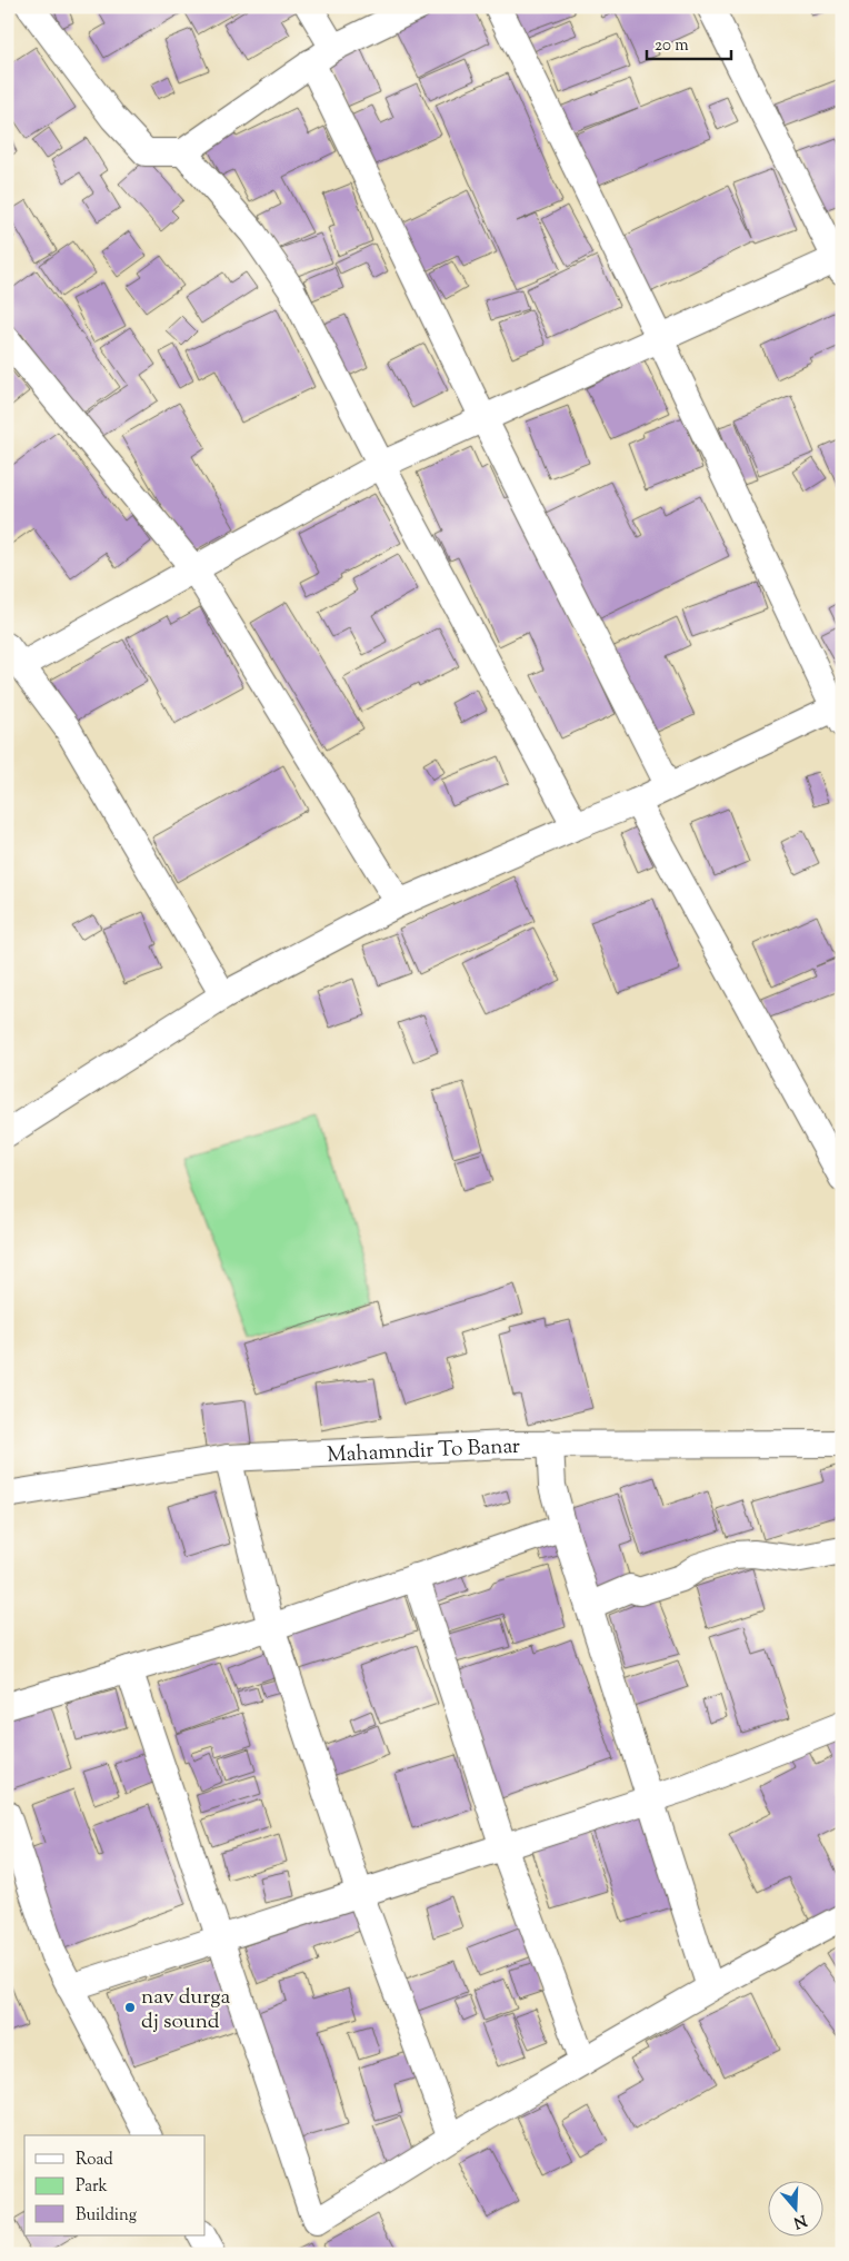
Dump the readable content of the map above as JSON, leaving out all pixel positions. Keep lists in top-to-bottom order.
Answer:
{
  "streets": {
    "street": ["Mahamndir To Banar"]
  },
  "places": ["nav durga dj sound"],
  "legend": ["Road", "Park", "Building"],
  "scale_bar": "20 m",
  "north": "bottom"
}
